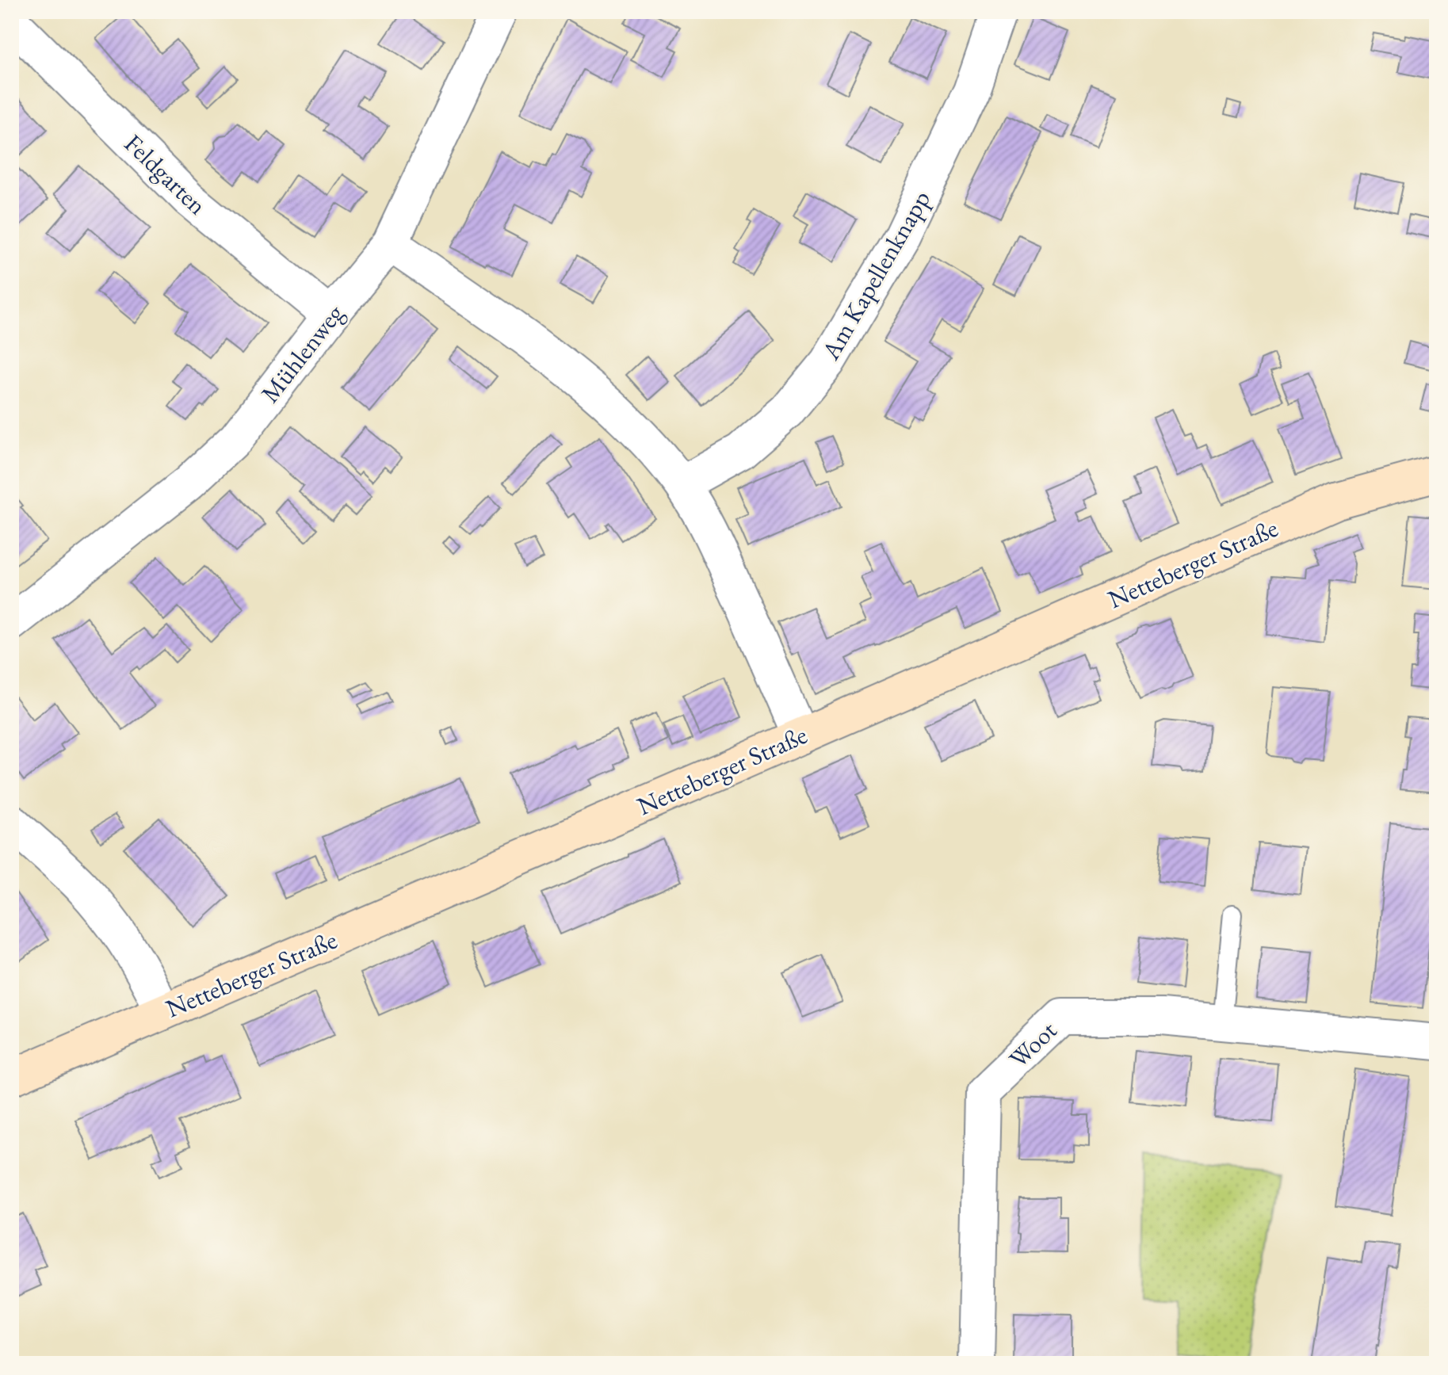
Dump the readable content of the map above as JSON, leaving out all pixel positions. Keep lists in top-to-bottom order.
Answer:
{
  "streets": {
    "street": [
      "Feldgarten",
      "Am Kapellenknapp",
      "Mühlenweg",
      "Netteberger Straße",
      "Woot"
    ]
  },
  "crossings": [
    ["Feldgarten", "Mühlenweg"]
  ]
}
